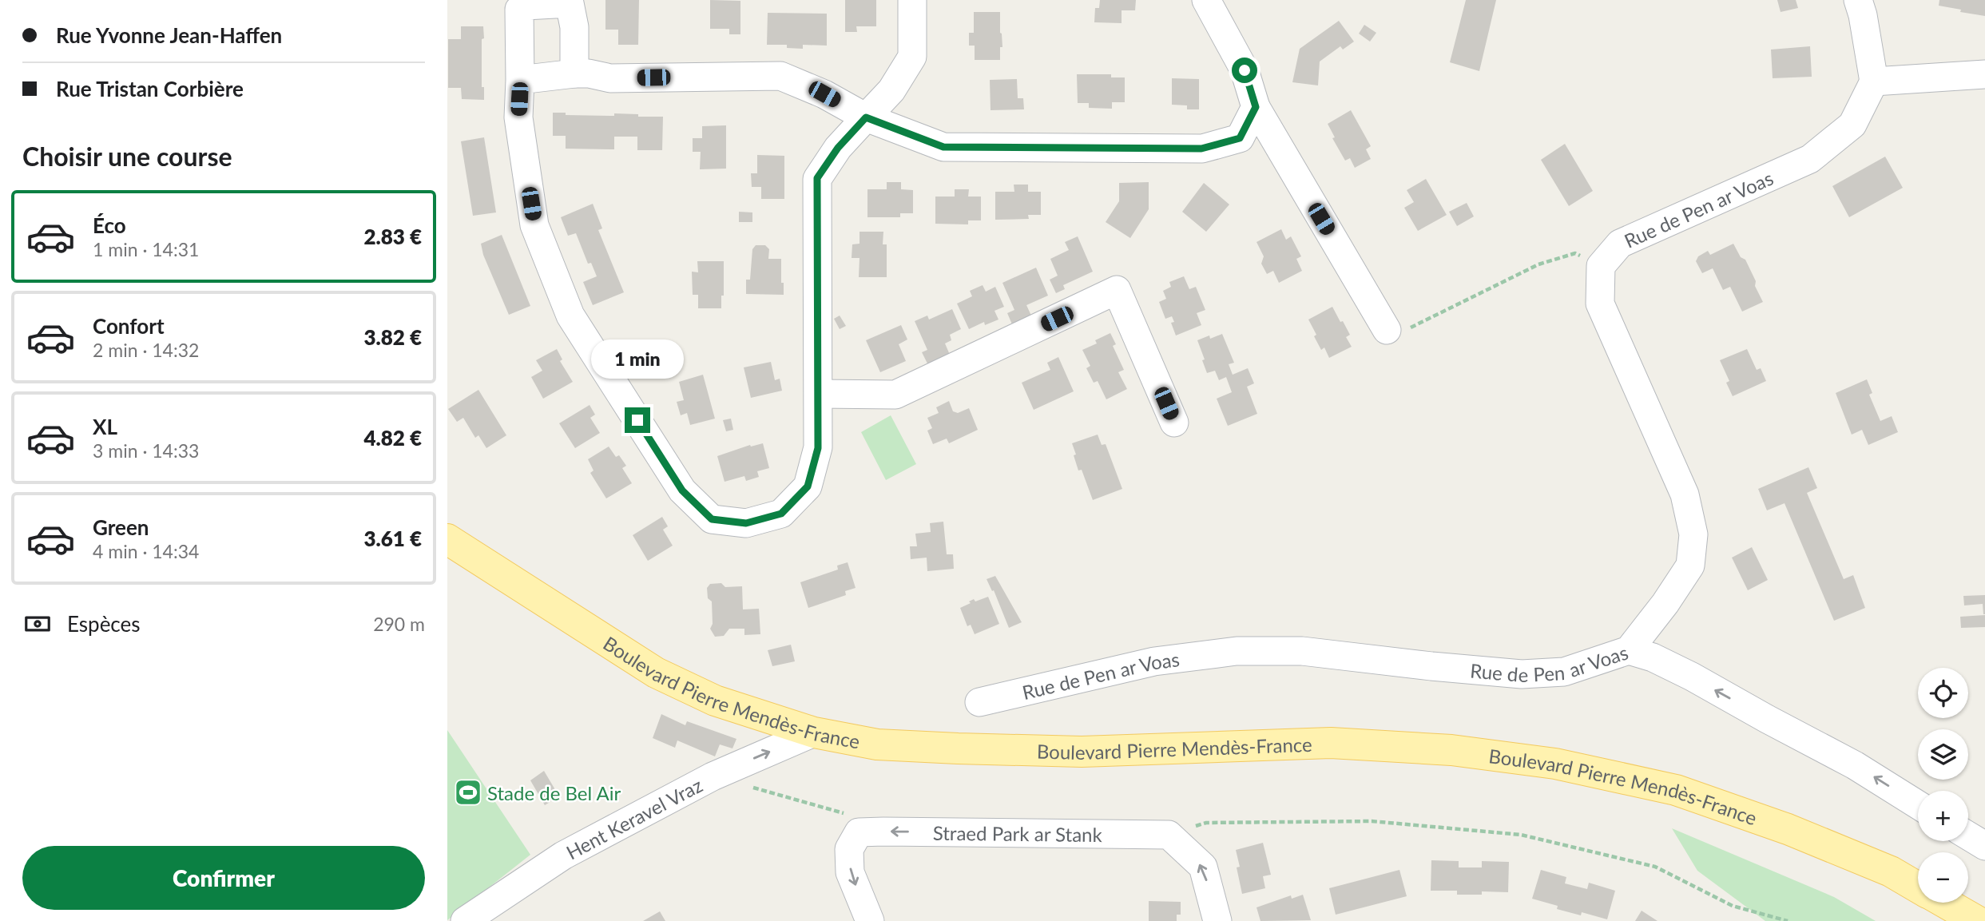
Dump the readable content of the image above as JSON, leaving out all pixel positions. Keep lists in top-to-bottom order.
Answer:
{
  "streets": {
    "main road": ["Boulevard Pierre Mendès-France"],
    "street": ["Rue de Pen ar Voas", "Hent Keravel Vraz", "Straed Park ar Stank"]
  },
  "crossings": [
    ["Boulevard Pierre Mendès-France", "Hent Keravel Vraz"]
  ],
  "one_way": ["Straed Park ar Stank"],
  "places": {
    "sports": ["Stade de Bel Air"]
  },
  "page": {
    "banner": ["Rue Yvonne Jean-Haffen", "Rue Tristan Corbière"],
    "heading": "Choisir une course",
    "list": [
      {
        "name": "Éco",
        "note": "1 min · 14:31",
        "value": "2.83 €"
      },
      {
        "name": "Confort",
        "note": "2 min · 14:32",
        "value": "3.82 €"
      },
      {
        "name": "XL",
        "note": "3 min · 14:33",
        "value": "4.82 €"
      },
      {
        "name": "Green",
        "note": "4 min · 14:34",
        "value": "3.61 €"
      }
    ],
    "bubble": "1 min",
    "pay": ["Espèces", "290 m"],
    "map_buttons": ["+", "−"],
    "buttons": "Confirmer"
  }
}
